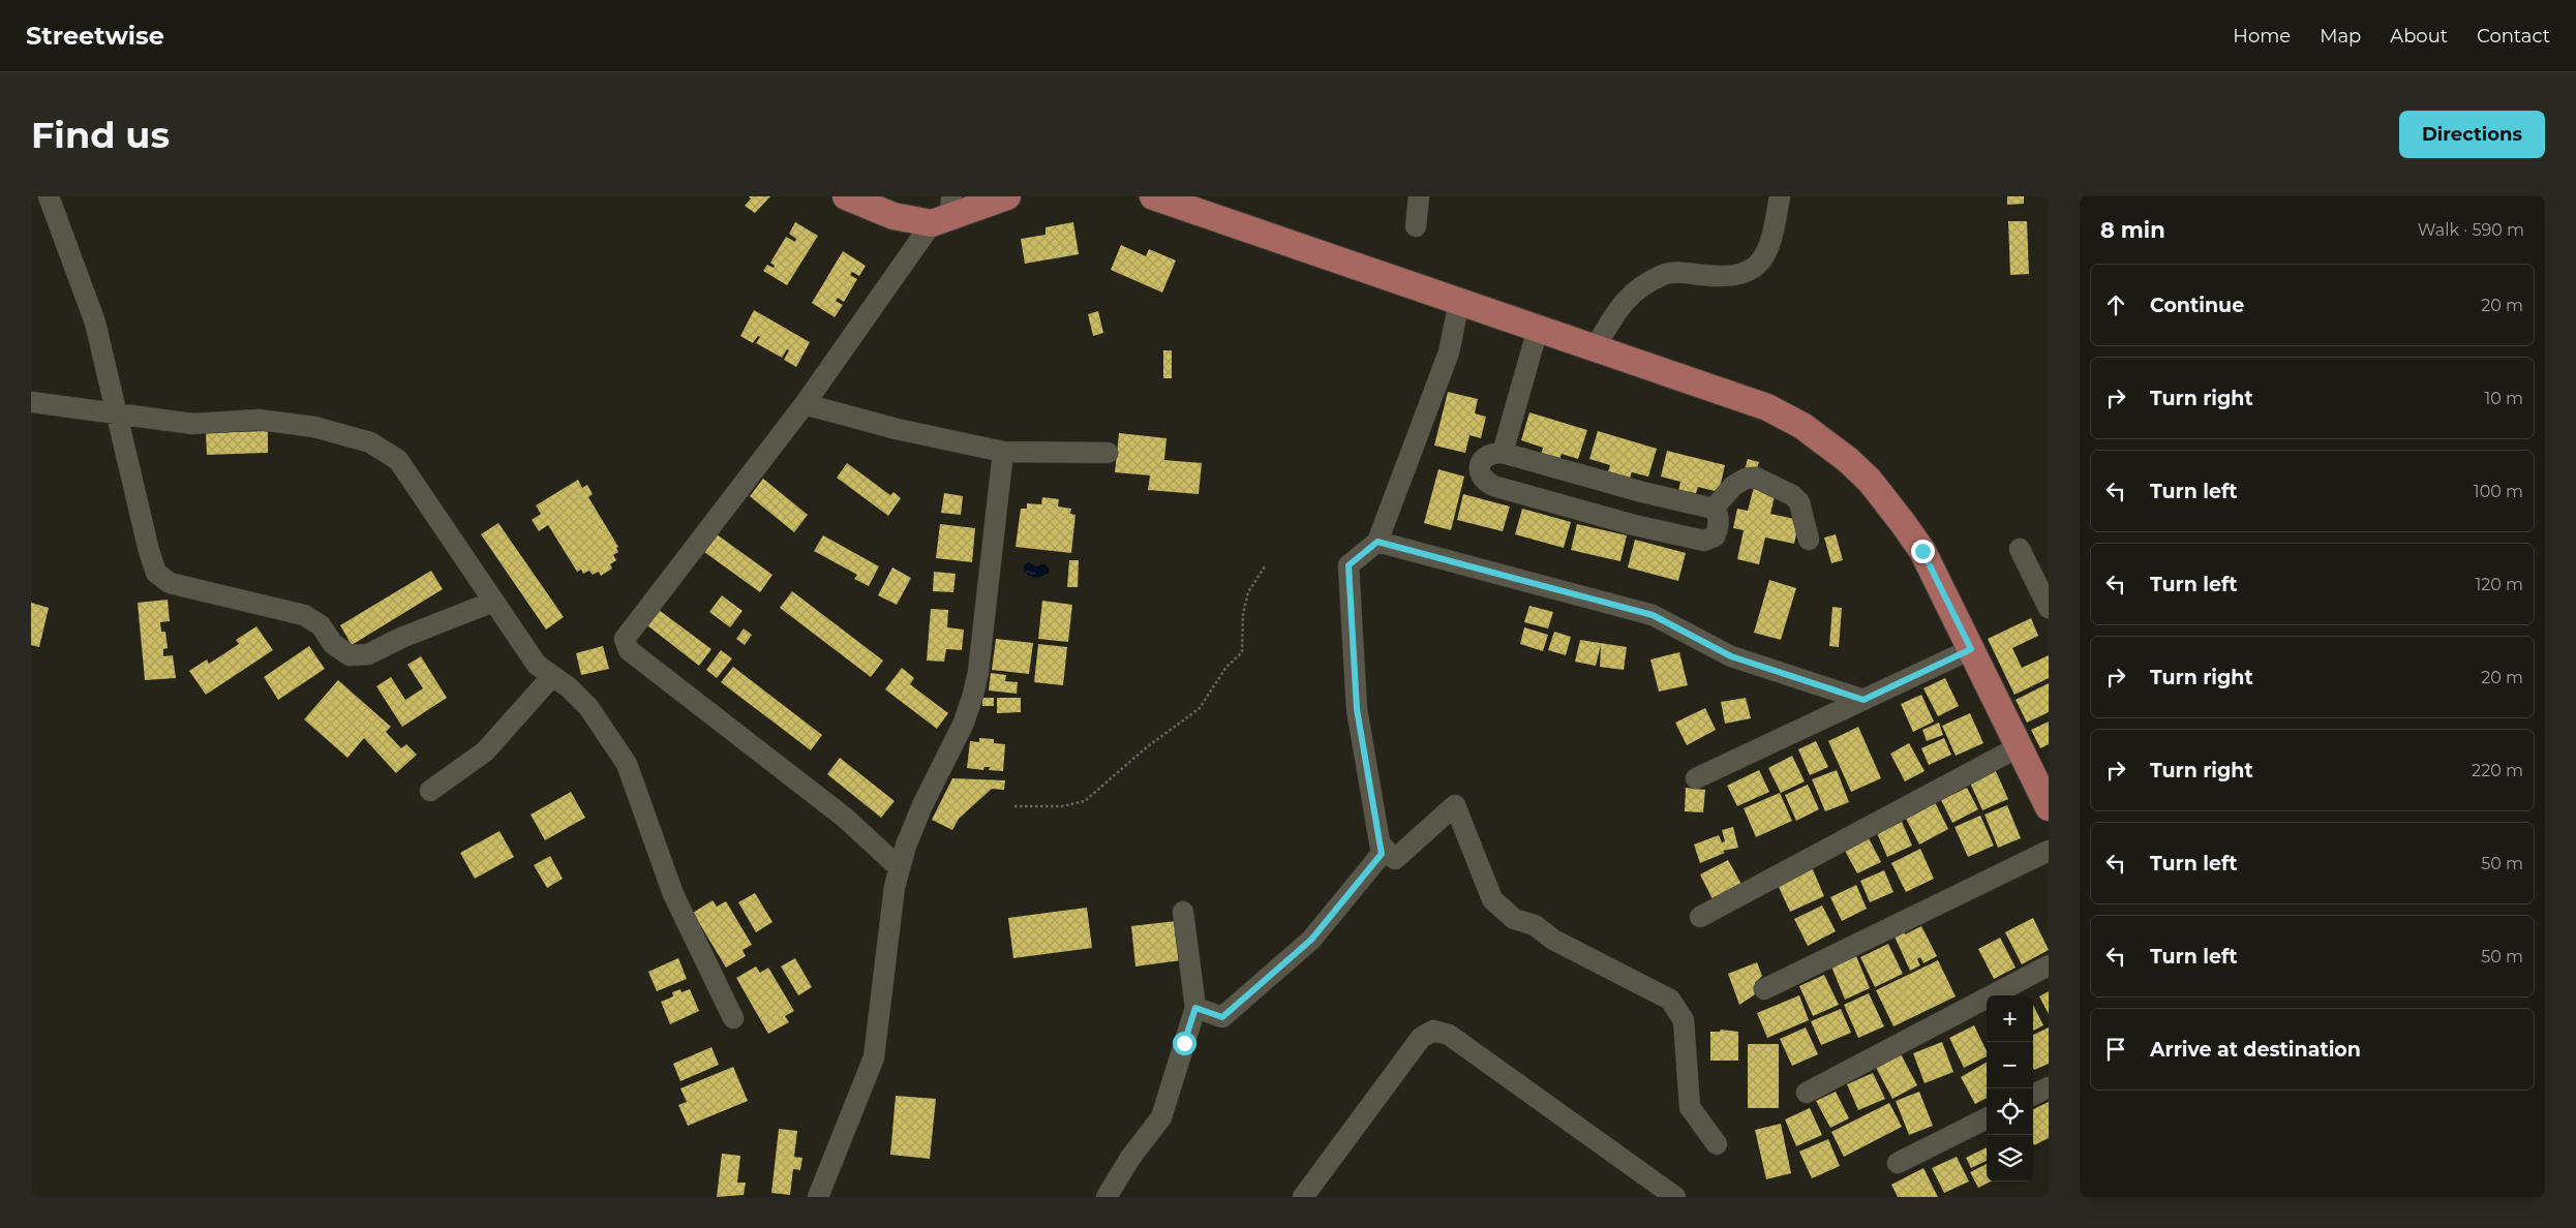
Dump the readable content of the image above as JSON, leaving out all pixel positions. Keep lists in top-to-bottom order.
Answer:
{
  "page": {
    "header": "Streetwise",
    "nav": [
      "Home",
      "Map",
      "About",
      "Contact"
    ],
    "buttons": "Directions",
    "title": "Find us",
    "heading": ["8 min", "Walk · 590 m"],
    "list": [
      ["Continue", "20 m"],
      ["Turn right", "10 m"],
      ["Turn left", "100 m"],
      ["Turn left", "120 m"],
      ["Turn right", "20 m"],
      ["Turn right", "220 m"],
      ["Turn left", "50 m"],
      ["Turn left", "50 m"],
      "Arrive at destination"
    ],
    "map_buttons": ["+", "−"]
  }
}
